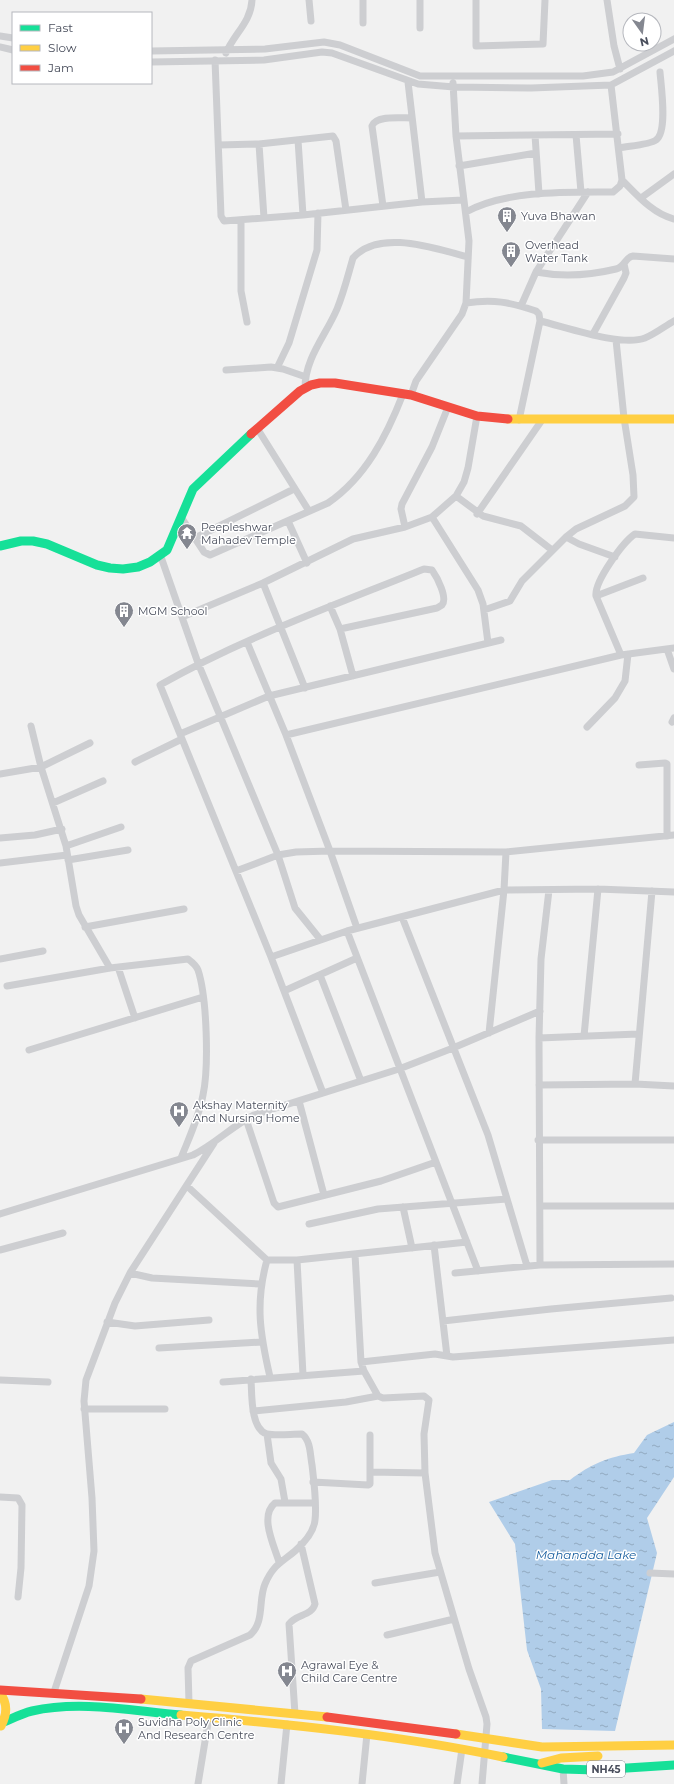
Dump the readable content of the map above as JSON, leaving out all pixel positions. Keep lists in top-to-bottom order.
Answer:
{
  "streets": {
    "main road": ["NH45"]
  },
  "water": ["Mahandda Lake"],
  "places": {
    "building": ["Yuva Bhawan", "Overhead Water Tank", "MGM School"],
    "temple": ["Peepleshwar Mahadev Temple"],
    "hospital": ["Akshay Maternity And Nursing Home", "Agrawal Eye & Child Care Centre", "Suvidha Poly Clinic And Research Centre"]
  },
  "legend": ["Fast", "Slow", "Jam"],
  "north": "bottom"
}
